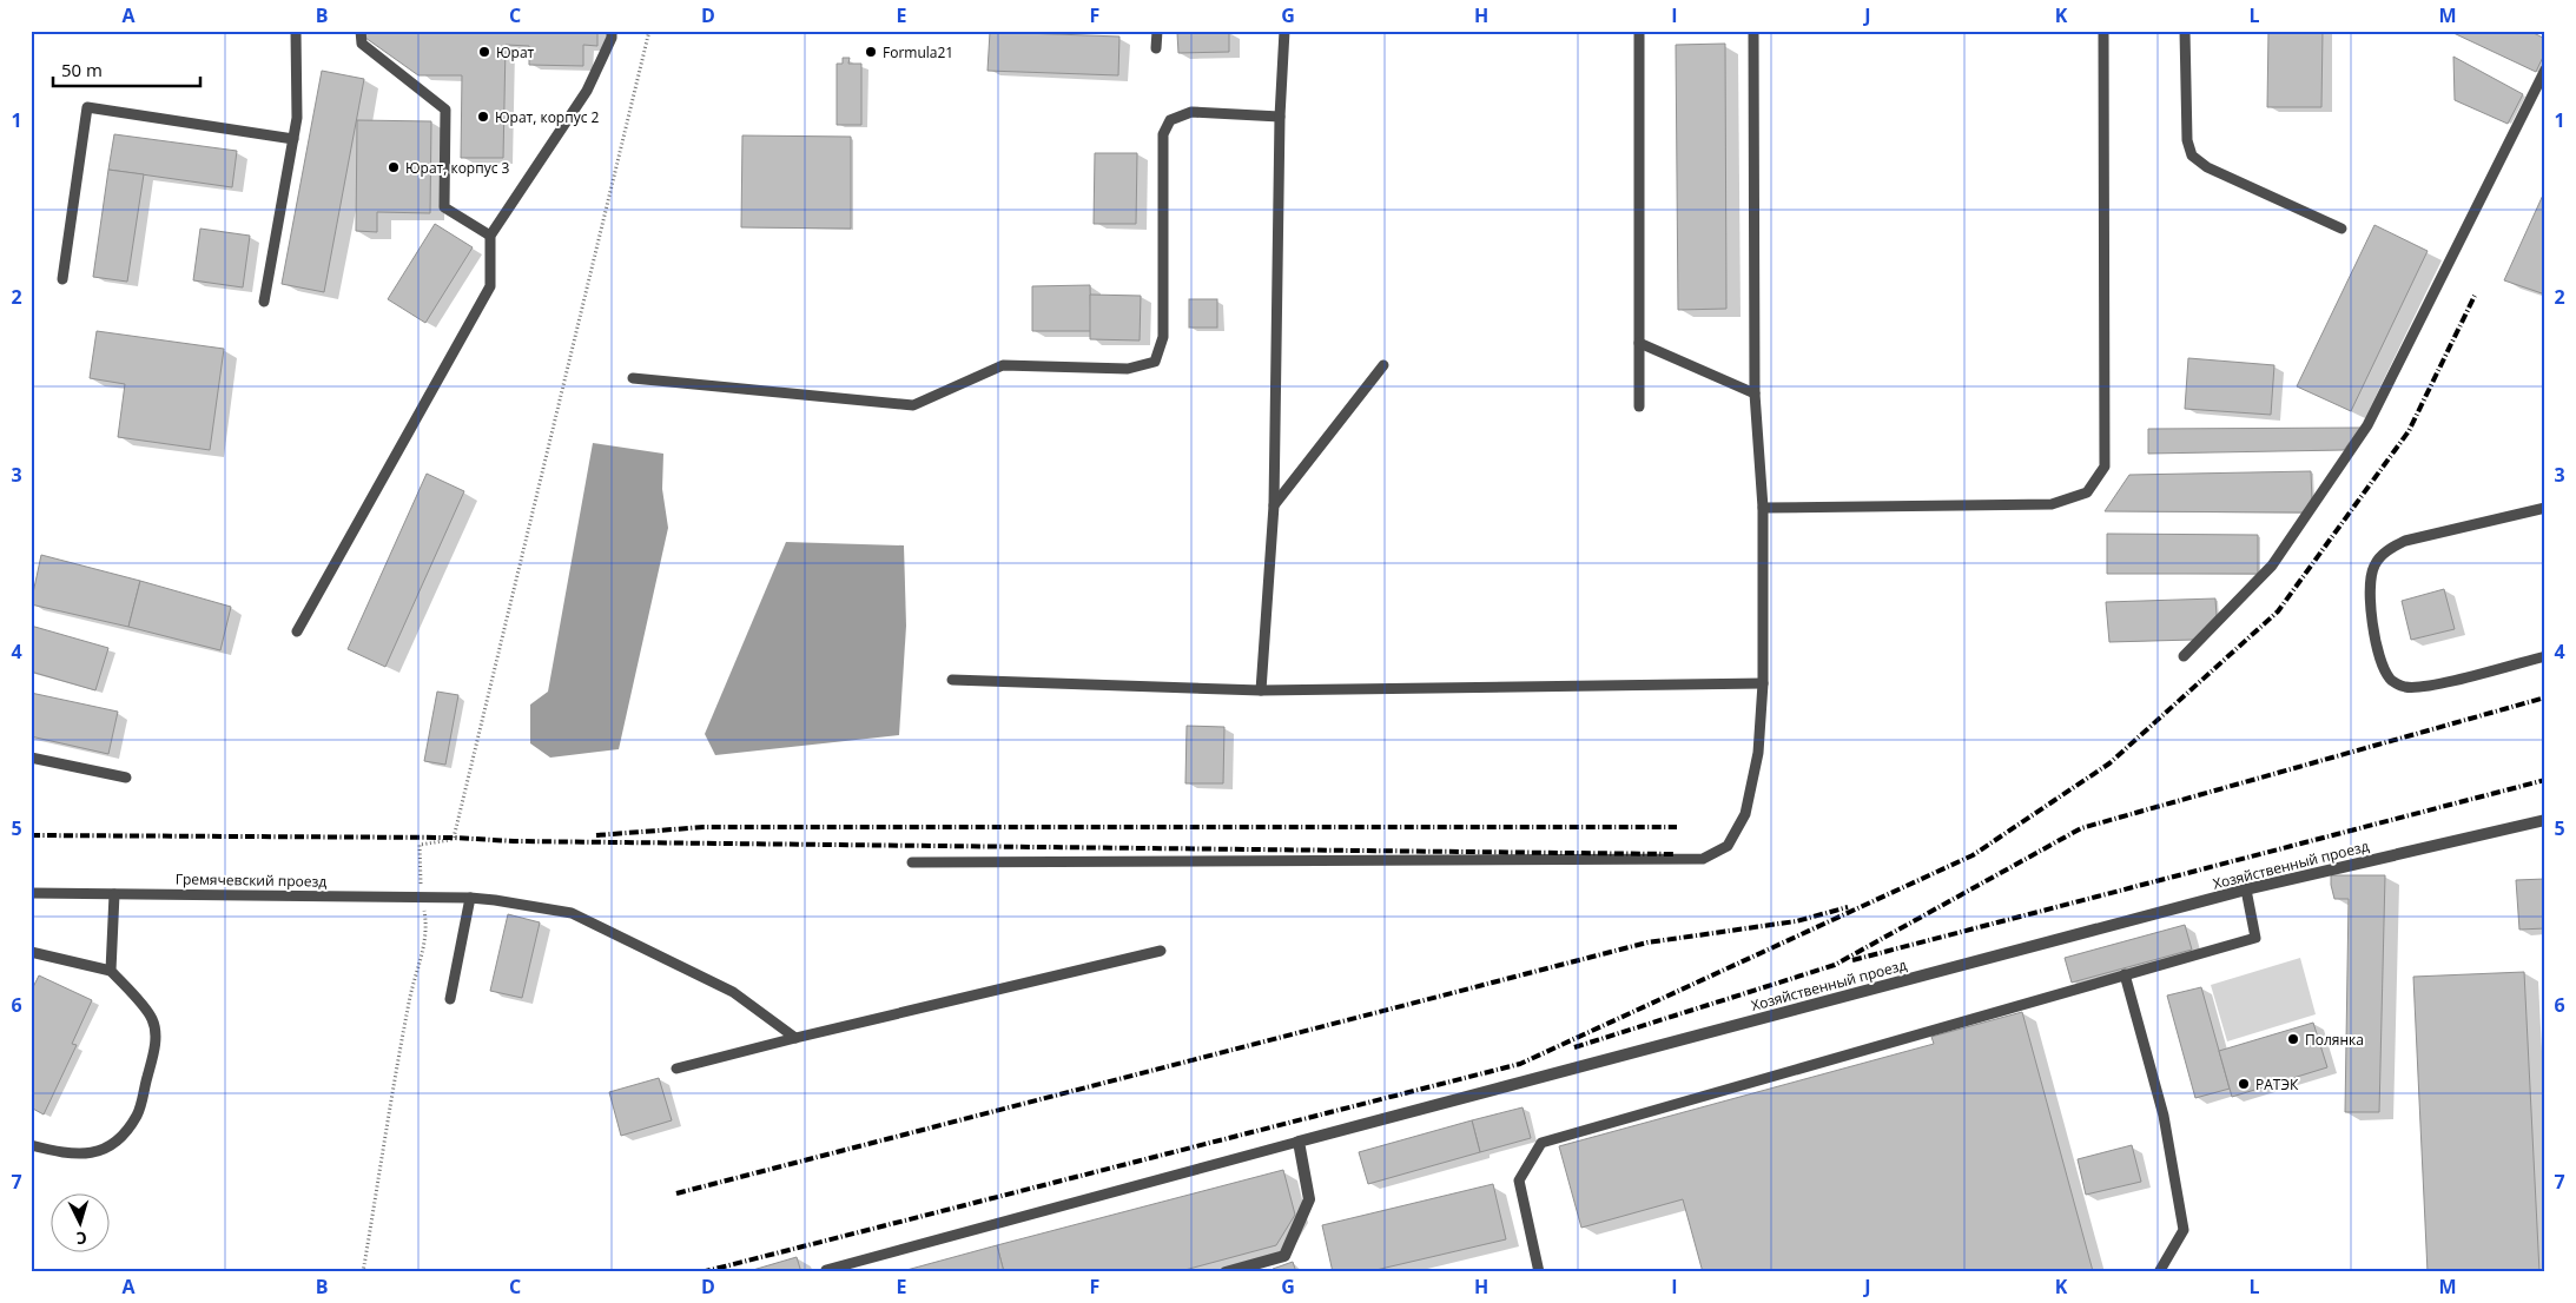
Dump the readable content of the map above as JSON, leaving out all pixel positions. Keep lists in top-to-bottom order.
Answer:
{
  "streets": {
    "street": ["Хозяйственный проезд"],
    "lane": ["Гремячевский проезд"]
  },
  "places": [
    "Юрат",
    "Formula21",
    "Юрат, корпус 2",
    "Юрат, корпус 3",
    "Полянка",
    "РАТЭК"
  ],
  "scale_bar": "50 m",
  "north": "bottom",
  "grid": {
    "columns": [
      "A",
      "B",
      "C",
      "D",
      "E",
      "F",
      "G",
      "H",
      "I",
      "J",
      "K",
      "L",
      "M"
    ],
    "rows": [
      "1",
      "2",
      "3",
      "4",
      "5",
      "6",
      "7"
    ]
  }
}
